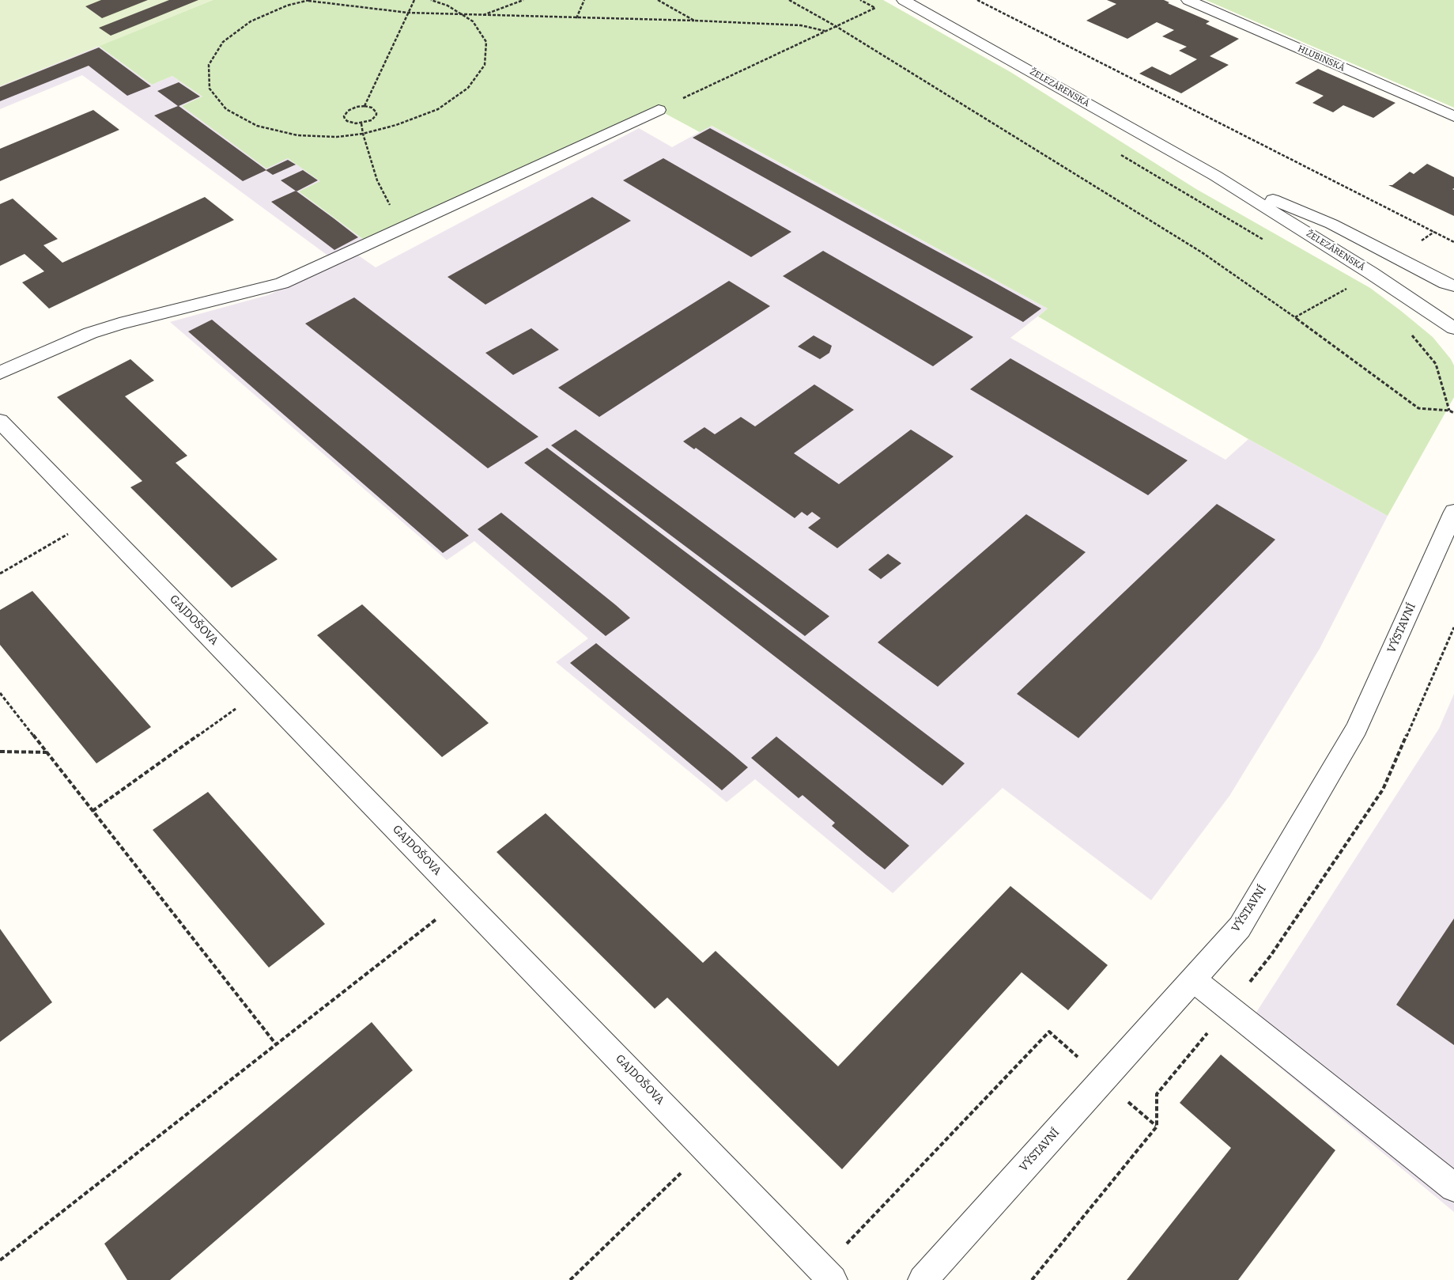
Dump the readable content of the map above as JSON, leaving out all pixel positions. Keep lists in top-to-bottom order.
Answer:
{
  "streets": {
    "street": [
      "HLUBINSKÁ",
      "ŽELEZÁRENSKÁ",
      "GAJDOŠOVA",
      "VÝSTAVNÍ"
    ]
  }
}
